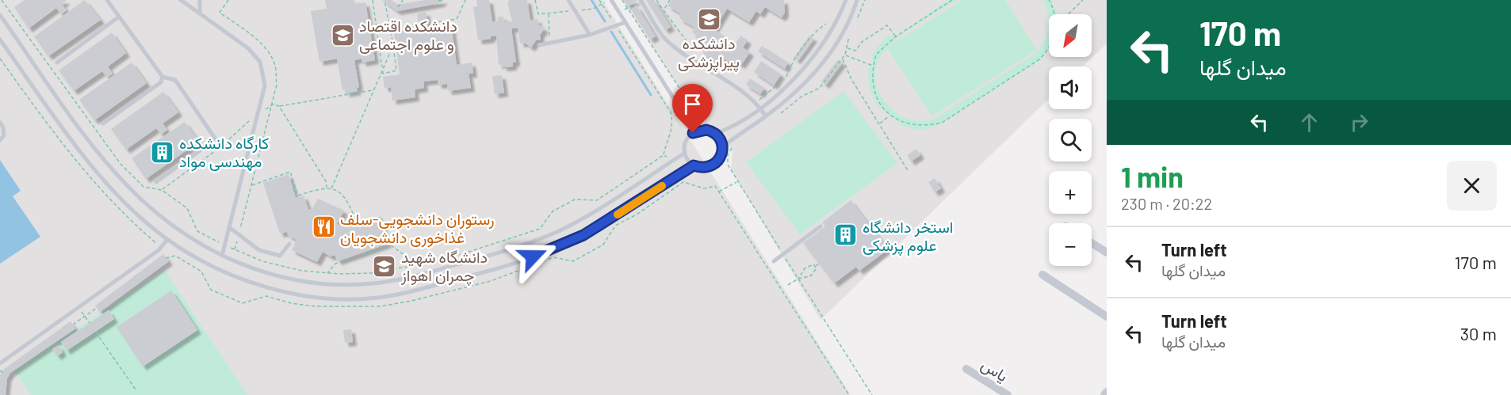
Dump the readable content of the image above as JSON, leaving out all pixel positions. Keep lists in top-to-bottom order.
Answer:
{
  "streets": {
    "street": ["یاس"]
  },
  "places": {
    "school or university": ["دانشکده پیراپزشکی", "دانشکده اقتصاد و علوم اجتماعی", "دانشگاه شهید چمران اهواز"],
    "building": ["کارگاه دانشکده مهندسی مواد", "استخر دانشگاه علوم پزشکی"],
    "restaurant": ["رستوران دانشجویی-سلف غذاخوری دانشجویان"]
  },
  "north": "bottom left",
  "page": {
    "turn": ["170 m", "میدان گلها"],
    "map_buttons": ["+", "−"],
    "heading": ["1 min", "230 m · 20:22"],
    "list": [
      {
        "name": "Turn left",
        "note": "میدان گلها",
        "value": "170 m"
      },
      {
        "name": "Turn left",
        "note": "میدان گلها",
        "value": "30 m"
      }
    ]
  }
}
